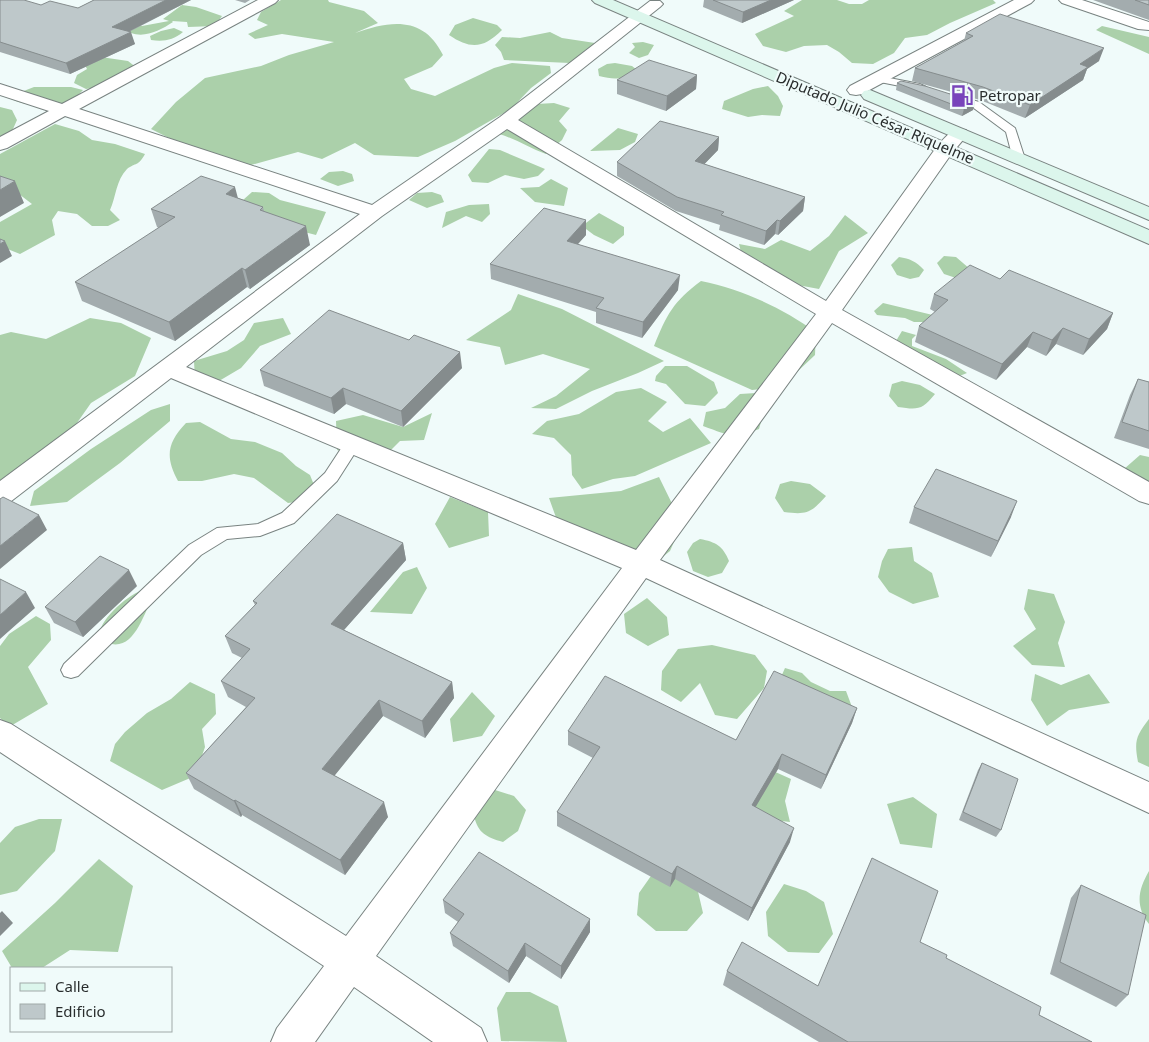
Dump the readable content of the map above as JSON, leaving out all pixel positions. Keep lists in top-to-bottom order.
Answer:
{
  "streets": {
    "street": ["Diputado Julio César Riquelme"]
  },
  "places": {
    "fuel station": ["Petropar"]
  },
  "legend": ["Calle", "Edificio"]
}
